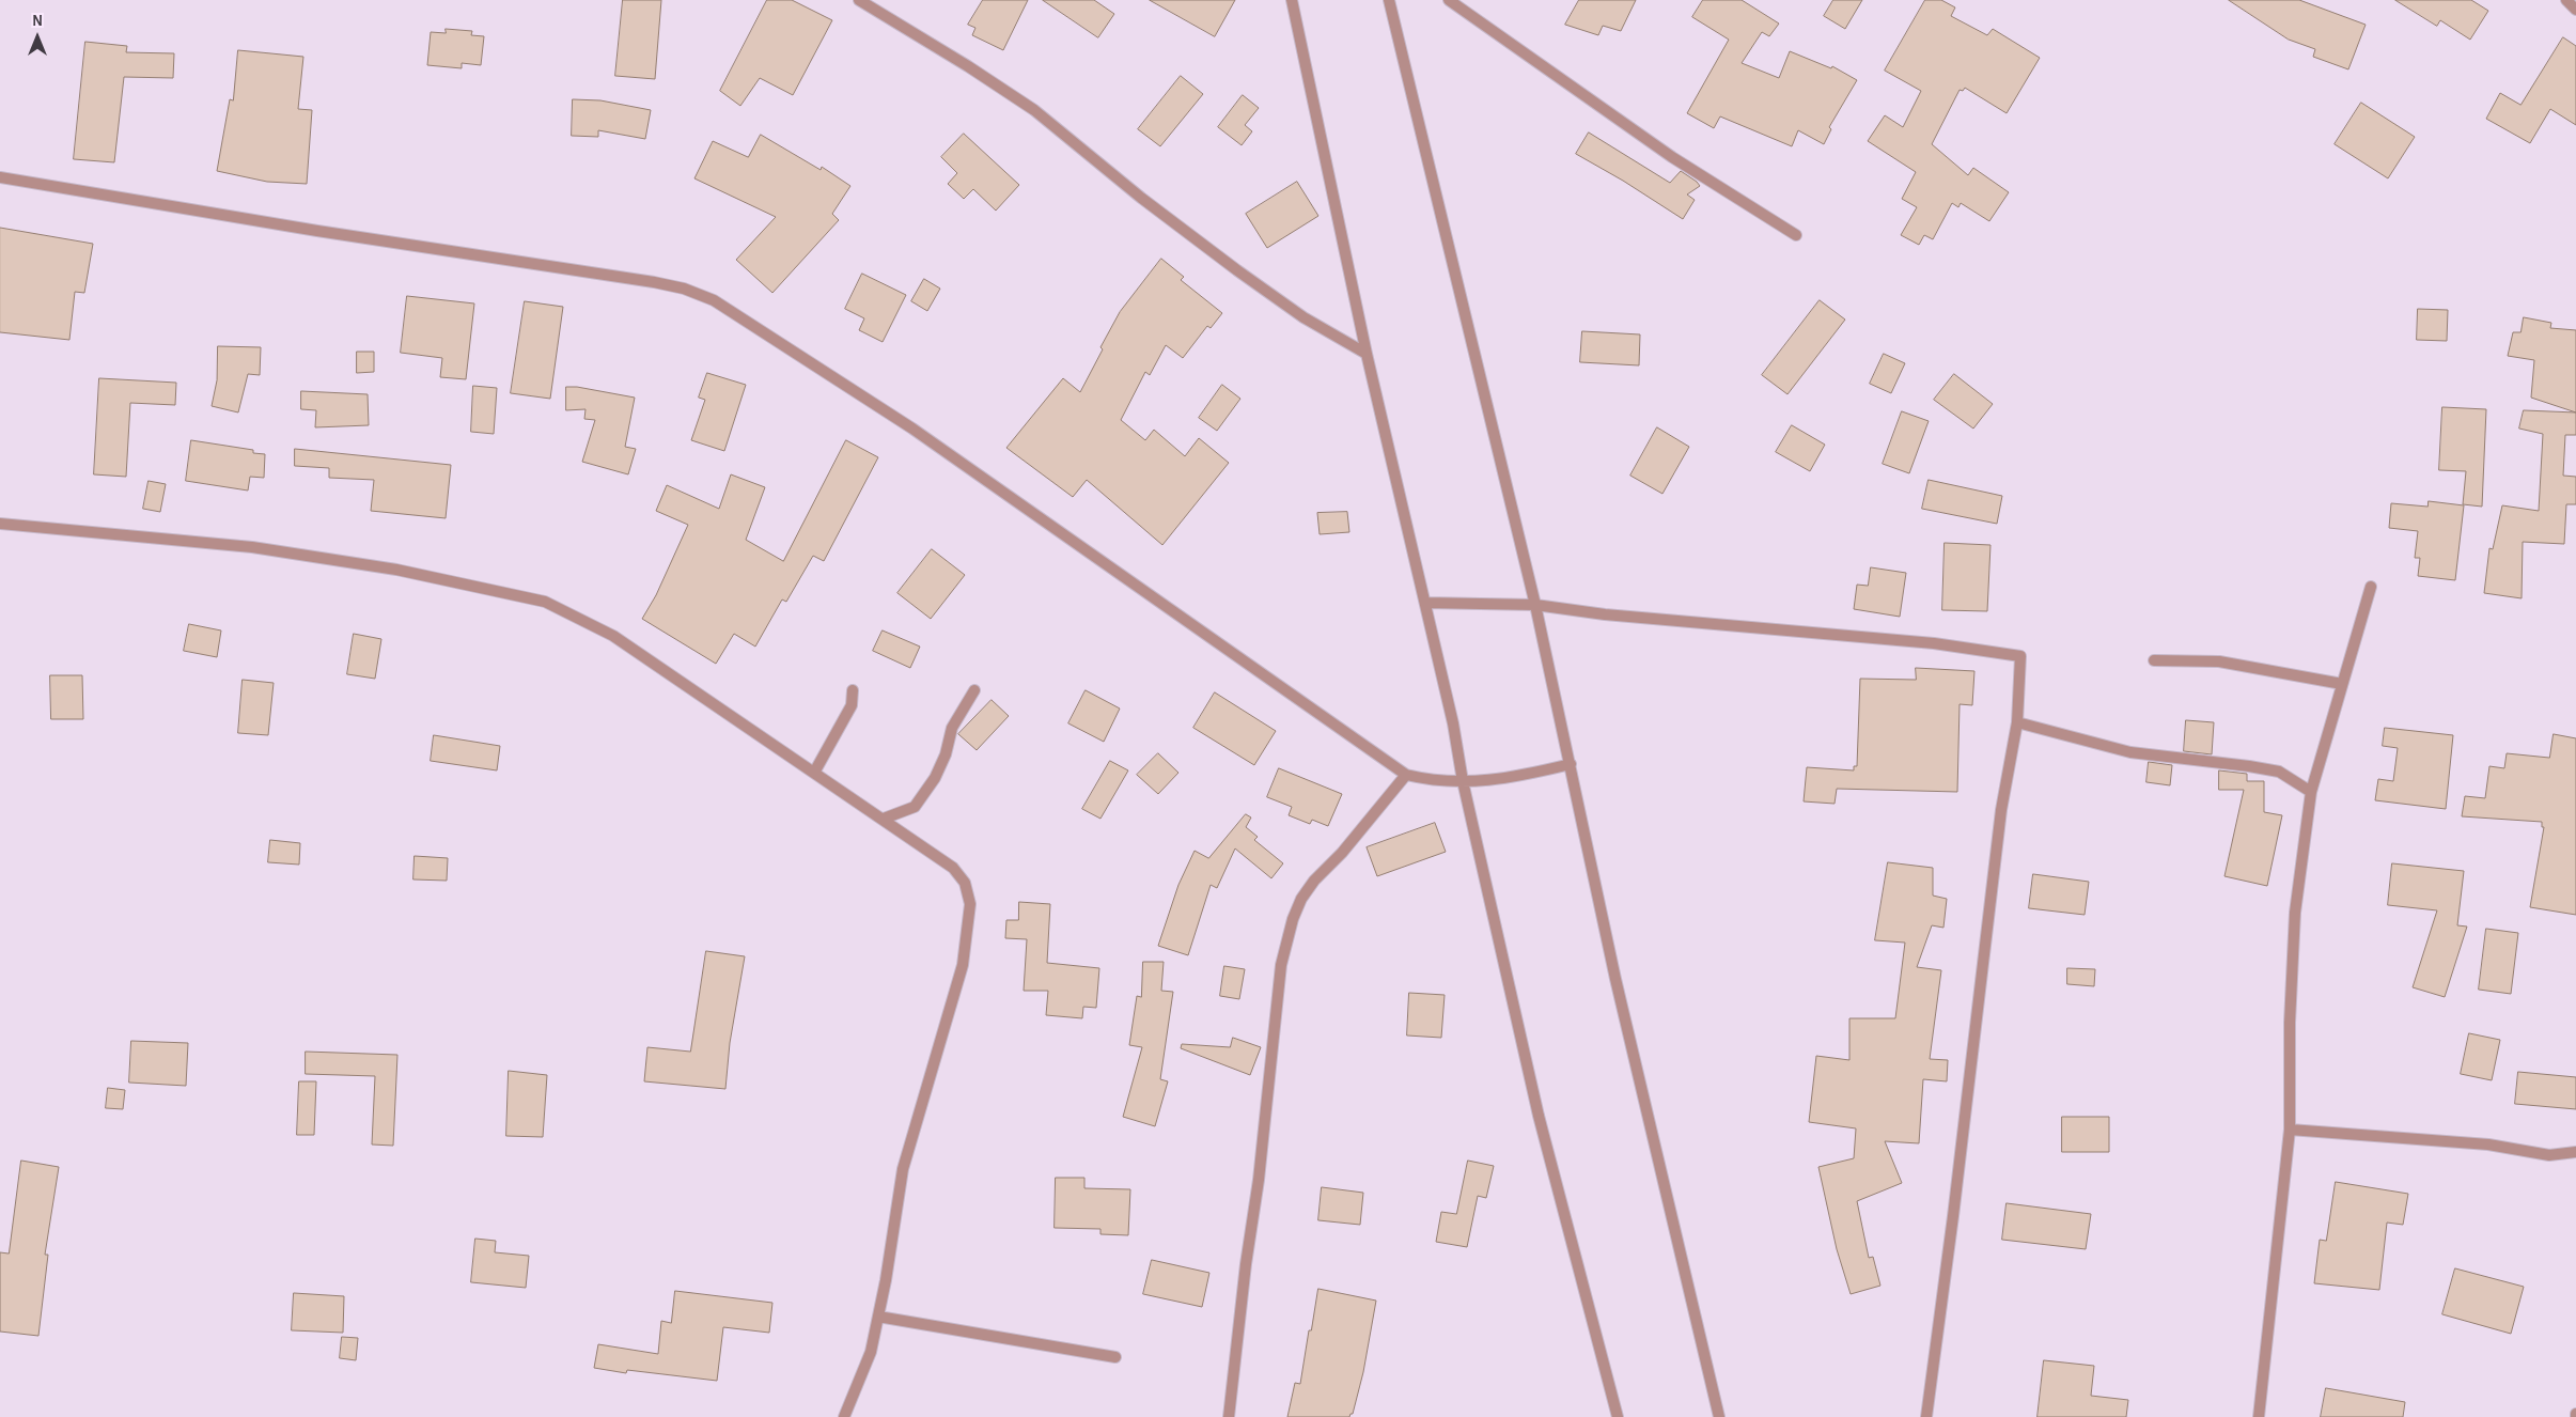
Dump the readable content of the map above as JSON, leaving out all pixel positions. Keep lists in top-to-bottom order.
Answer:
{
  "north": "top"
}
